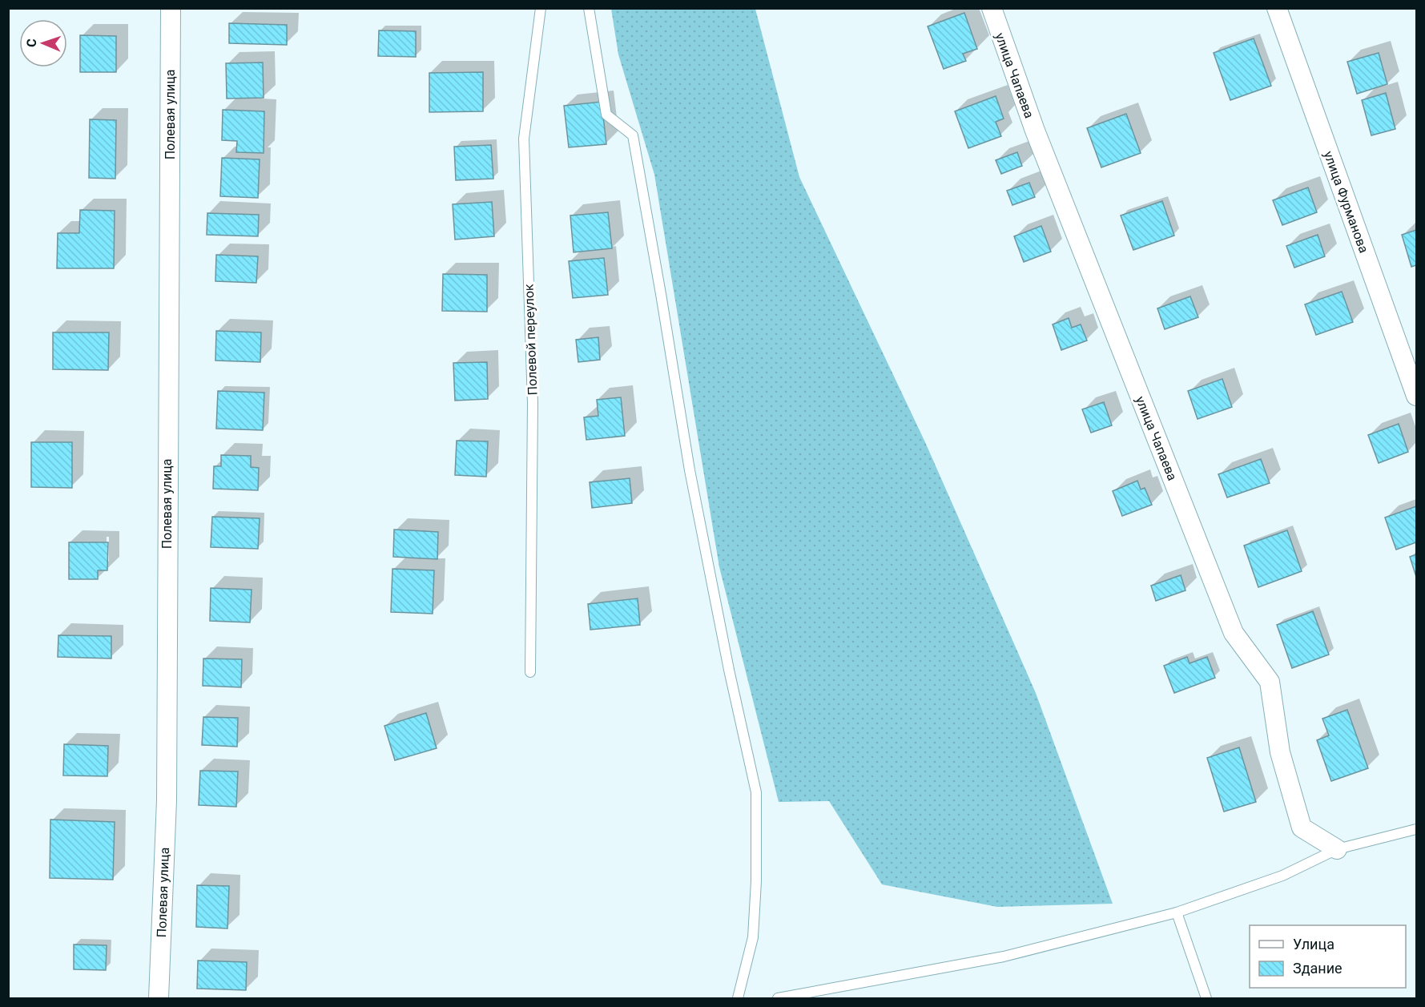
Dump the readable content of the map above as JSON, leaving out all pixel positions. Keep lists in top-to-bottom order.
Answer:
{
  "streets": {
    "street": ["улица Чапаева", "Полевая улица", "улица Фурманова"],
    "lane": ["Полевой переулок"]
  },
  "legend": ["Улица", "Здание"],
  "north": "left"
}
